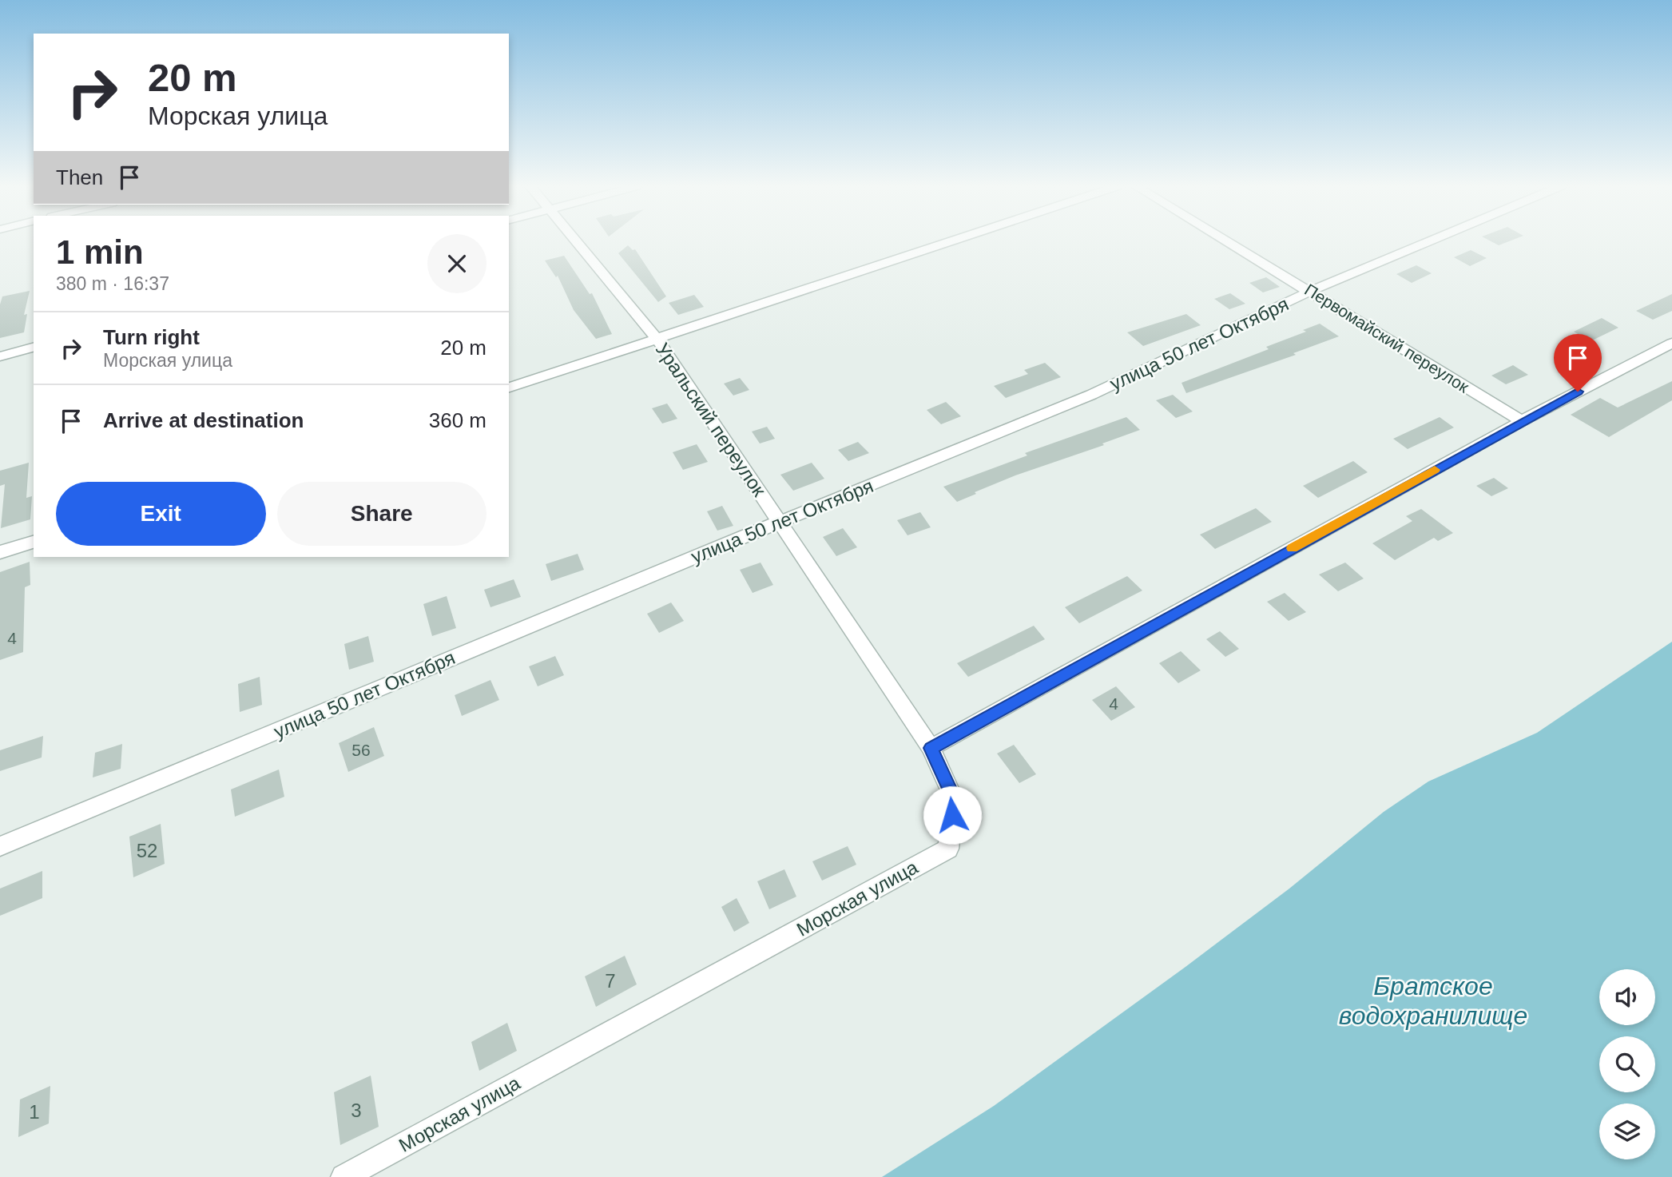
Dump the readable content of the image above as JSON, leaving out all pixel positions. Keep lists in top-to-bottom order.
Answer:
{
  "streets": {
    "street": [
      "Первомайский переулок",
      "улица 50 лет Октября",
      "Уральский переулок",
      "Морская улица"
    ]
  },
  "crossings": [
    ["Первомайский переулок", "улица 50 лет Октября"],
    ["улица 50 лет Октября", "Уральский переулок"],
    ["Уральский переулок", "Морская улица"]
  ],
  "water": ["Братское водохранилище"],
  "house_numbers": [
    "4",
    "4",
    "56",
    "52",
    "7",
    "3",
    "1"
  ],
  "page": {
    "turn": ["20 m", "Морская улица"],
    "then": "Then",
    "heading": ["1 min", "380 m · 16:37"],
    "list": [
      {
        "name": "Turn right",
        "note": "Морская улица",
        "value": "20 m"
      },
      {
        "name": "Arrive at destination",
        "value": "360 m"
      }
    ],
    "buttons": ["Exit", "Share"]
  }
}
